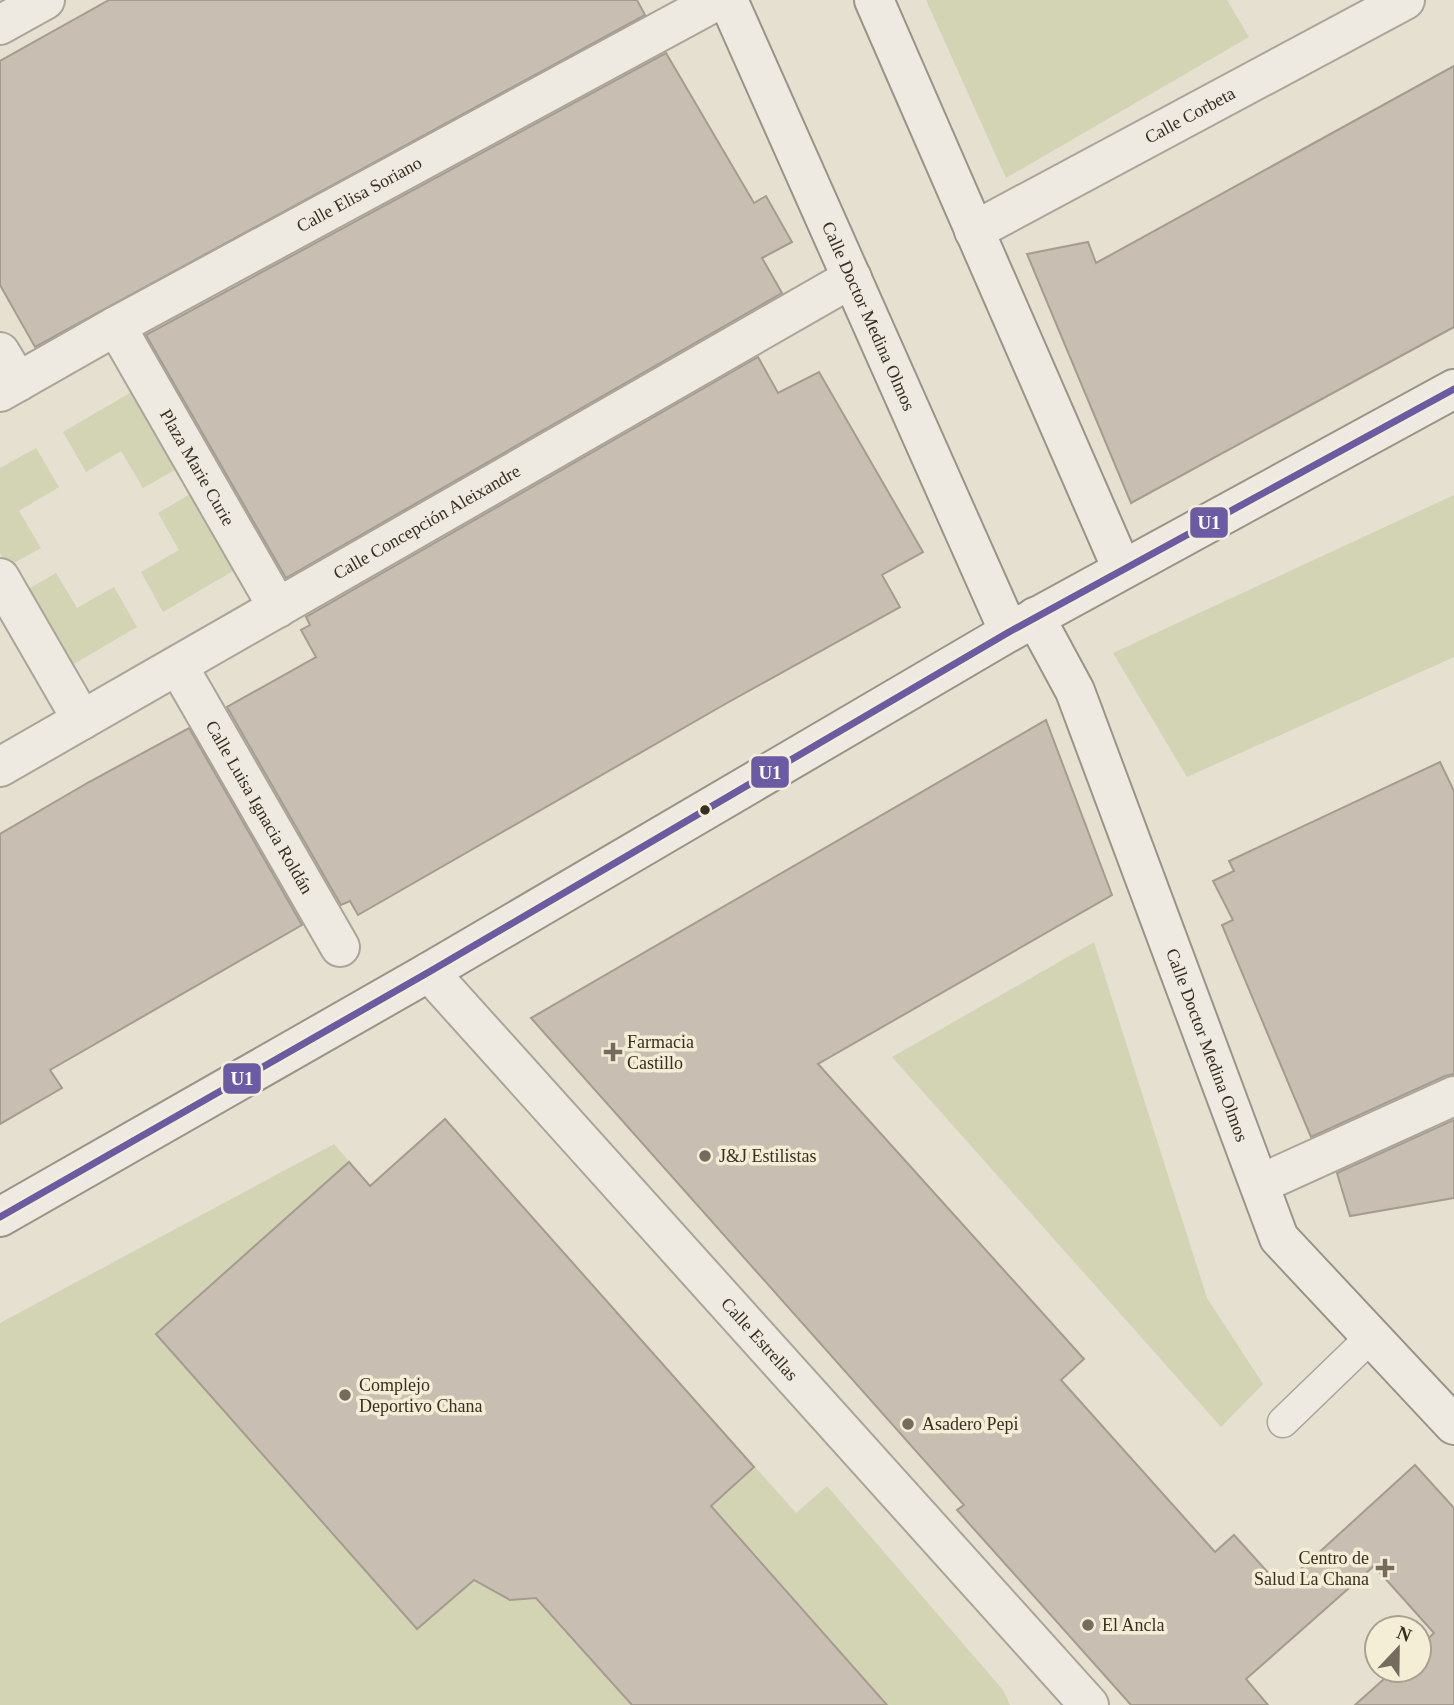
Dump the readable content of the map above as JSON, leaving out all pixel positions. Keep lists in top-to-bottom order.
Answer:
{
  "streets": {
    "street": [
      "Calle Corbeta",
      "Calle Elisa Soriano",
      "Calle Doctor Medina Olmos",
      "Plaza Marie Curie",
      "Calle Concepción Aleixandre",
      "Calle Luisa Ignacia Roldán",
      "Calle Estrellas"
    ]
  },
  "crossings": [
    ["Calle Elisa Soriano", "Plaza Marie Curie"],
    ["Calle Doctor Medina Olmos", "Calle Concepción Aleixandre"],
    ["Plaza Marie Curie", "Calle Concepción Aleixandre"],
    ["Calle Concepción Aleixandre", "Calle Luisa Ignacia Roldán"]
  ],
  "places": {
    "health": ["Farmacia Castillo", "Centro de Salud La Chana"],
    "other": [
      "J&J Estilistas",
      "Complejo Deportivo Chana",
      "Asadero Pepi",
      "El Ancla"
    ]
  },
  "lines": ["transit line U1"],
  "north": "top"
}
